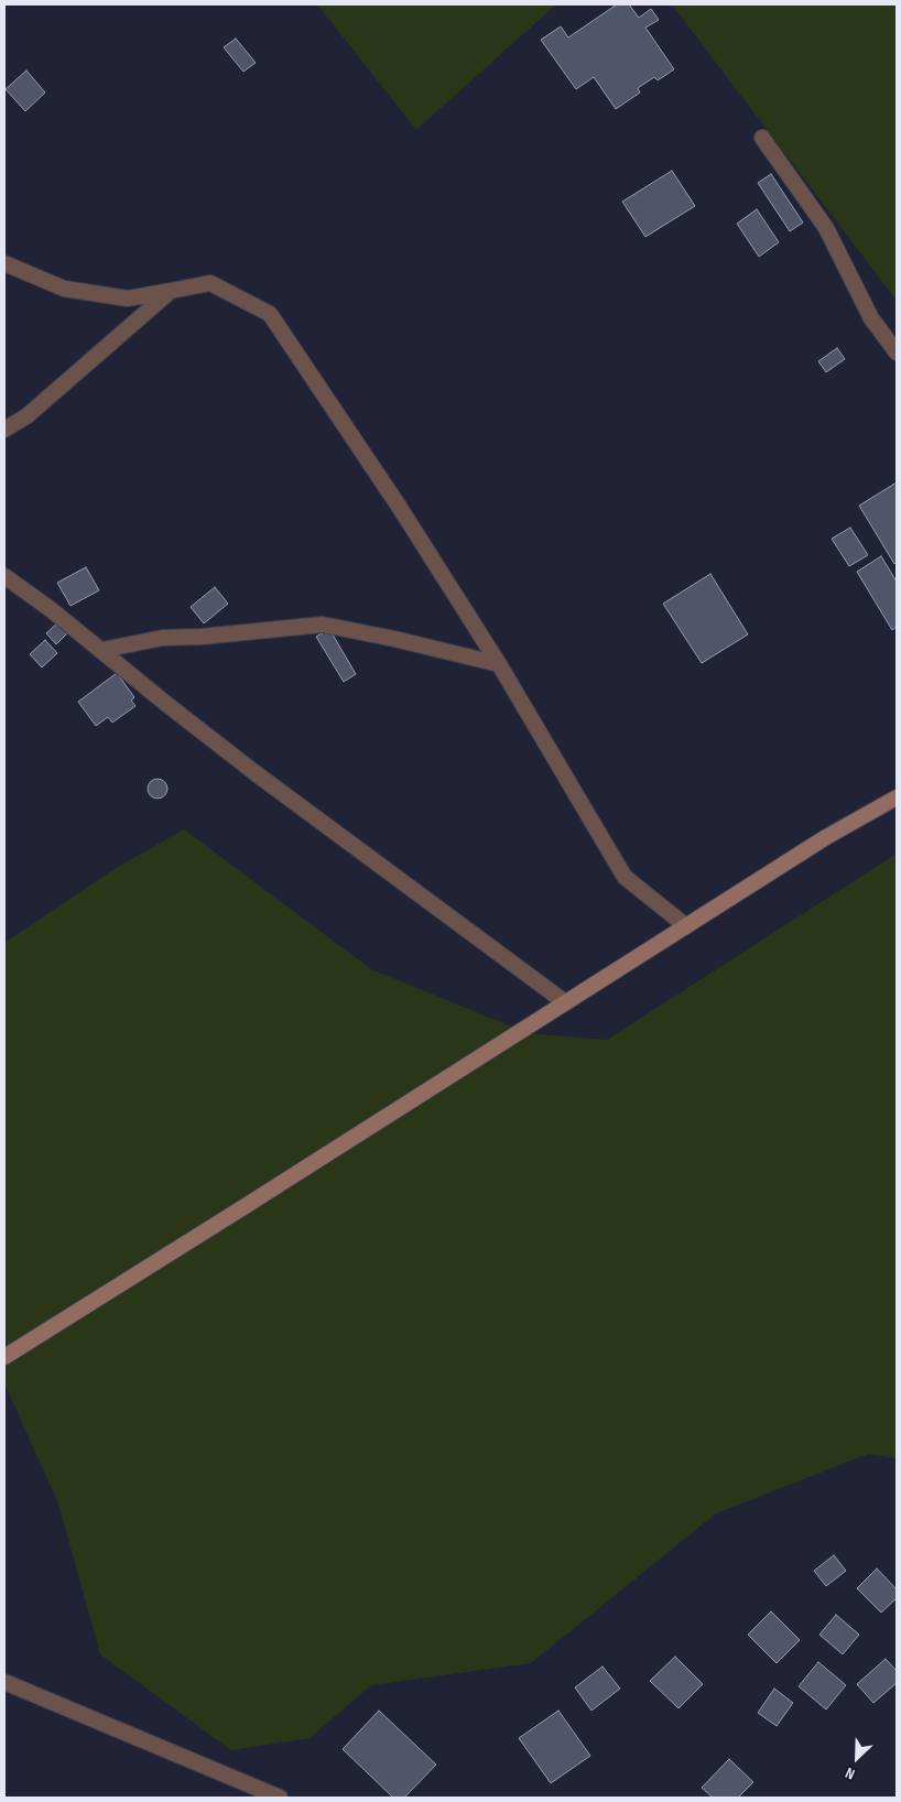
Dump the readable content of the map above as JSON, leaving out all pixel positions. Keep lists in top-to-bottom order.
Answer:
{
  "north": "bottom left"
}
